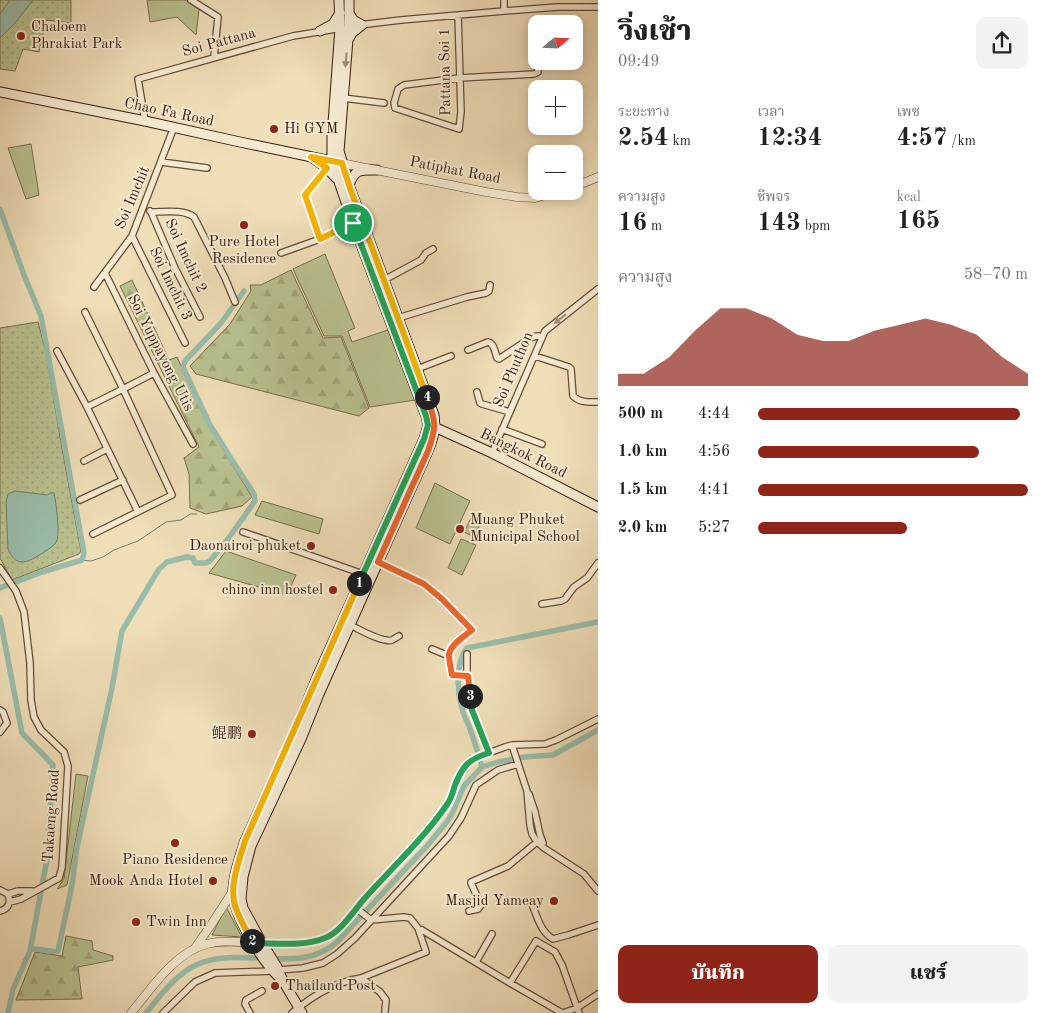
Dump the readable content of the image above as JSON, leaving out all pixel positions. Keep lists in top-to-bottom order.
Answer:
{
  "streets": {
    "main road": ["Chao Fa Road", "Bangkok Road"],
    "street": [
      "Soi Pattana",
      "Pattana Soi 1",
      "Patiphat Road",
      "Soi Imchit",
      "Soi Imchit 2",
      "Soi Imchit 3",
      "Soi Yuppayong Utis",
      "Soi Phuthon",
      "Takaeng Road"
    ]
  },
  "crossings": [
    ["Soi Pattana", "Pattana Soi 1"],
    ["Soi Pattana", "Chao Fa Road"],
    ["Chao Fa Road", "Patiphat Road"],
    ["Chao Fa Road", "Soi Imchit"],
    ["Soi Imchit", "Soi Imchit 2"],
    ["Soi Imchit", "Soi Imchit 3"],
    ["Soi Imchit", "Soi Yuppayong Utis"],
    ["Soi Phuthon", "Bangkok Road"]
  ],
  "one_way": ["Soi Phuthon"],
  "places": [
    "Chaloem Phrakiat Park",
    "Hi GYM",
    "Pure Hotel Residence",
    "Muang Phuket Municipal School",
    "Daonairoi phuket",
    "chino inn hostel",
    "鲲鹏",
    "Piano Residence",
    "Mook Anda Hotel",
    "Masjid Yameay",
    "Twin Inn",
    "Thailand Post"
  ],
  "north": "right",
  "page": {
    "heading": ["วิ่งเช้า", "09:49"],
    "map_buttons": ["+", "−"],
    "stats": [
      ["ระยะทาง", "2.54 km"],
      ["เวลา", "12:34"],
      ["เพซ", "4:57 /km"],
      ["ความสูง", "16 m"],
      ["ชีพจร", "143 bpm"],
      ["kcal", "165"]
    ],
    "chart": ["ความสูง", "58–70 m"],
    "pins": [
      "4",
      "1",
      "3",
      "2"
    ],
    "list": [
      {
        "name": "500 m",
        "note": "4:44"
      },
      {
        "name": "1.0 km",
        "note": "4:56"
      },
      {
        "name": "1.5 km",
        "note": "4:41"
      },
      {
        "name": "2.0 km",
        "note": "5:27"
      }
    ],
    "buttons": ["บันทึก", "แชร์"]
  }
}
